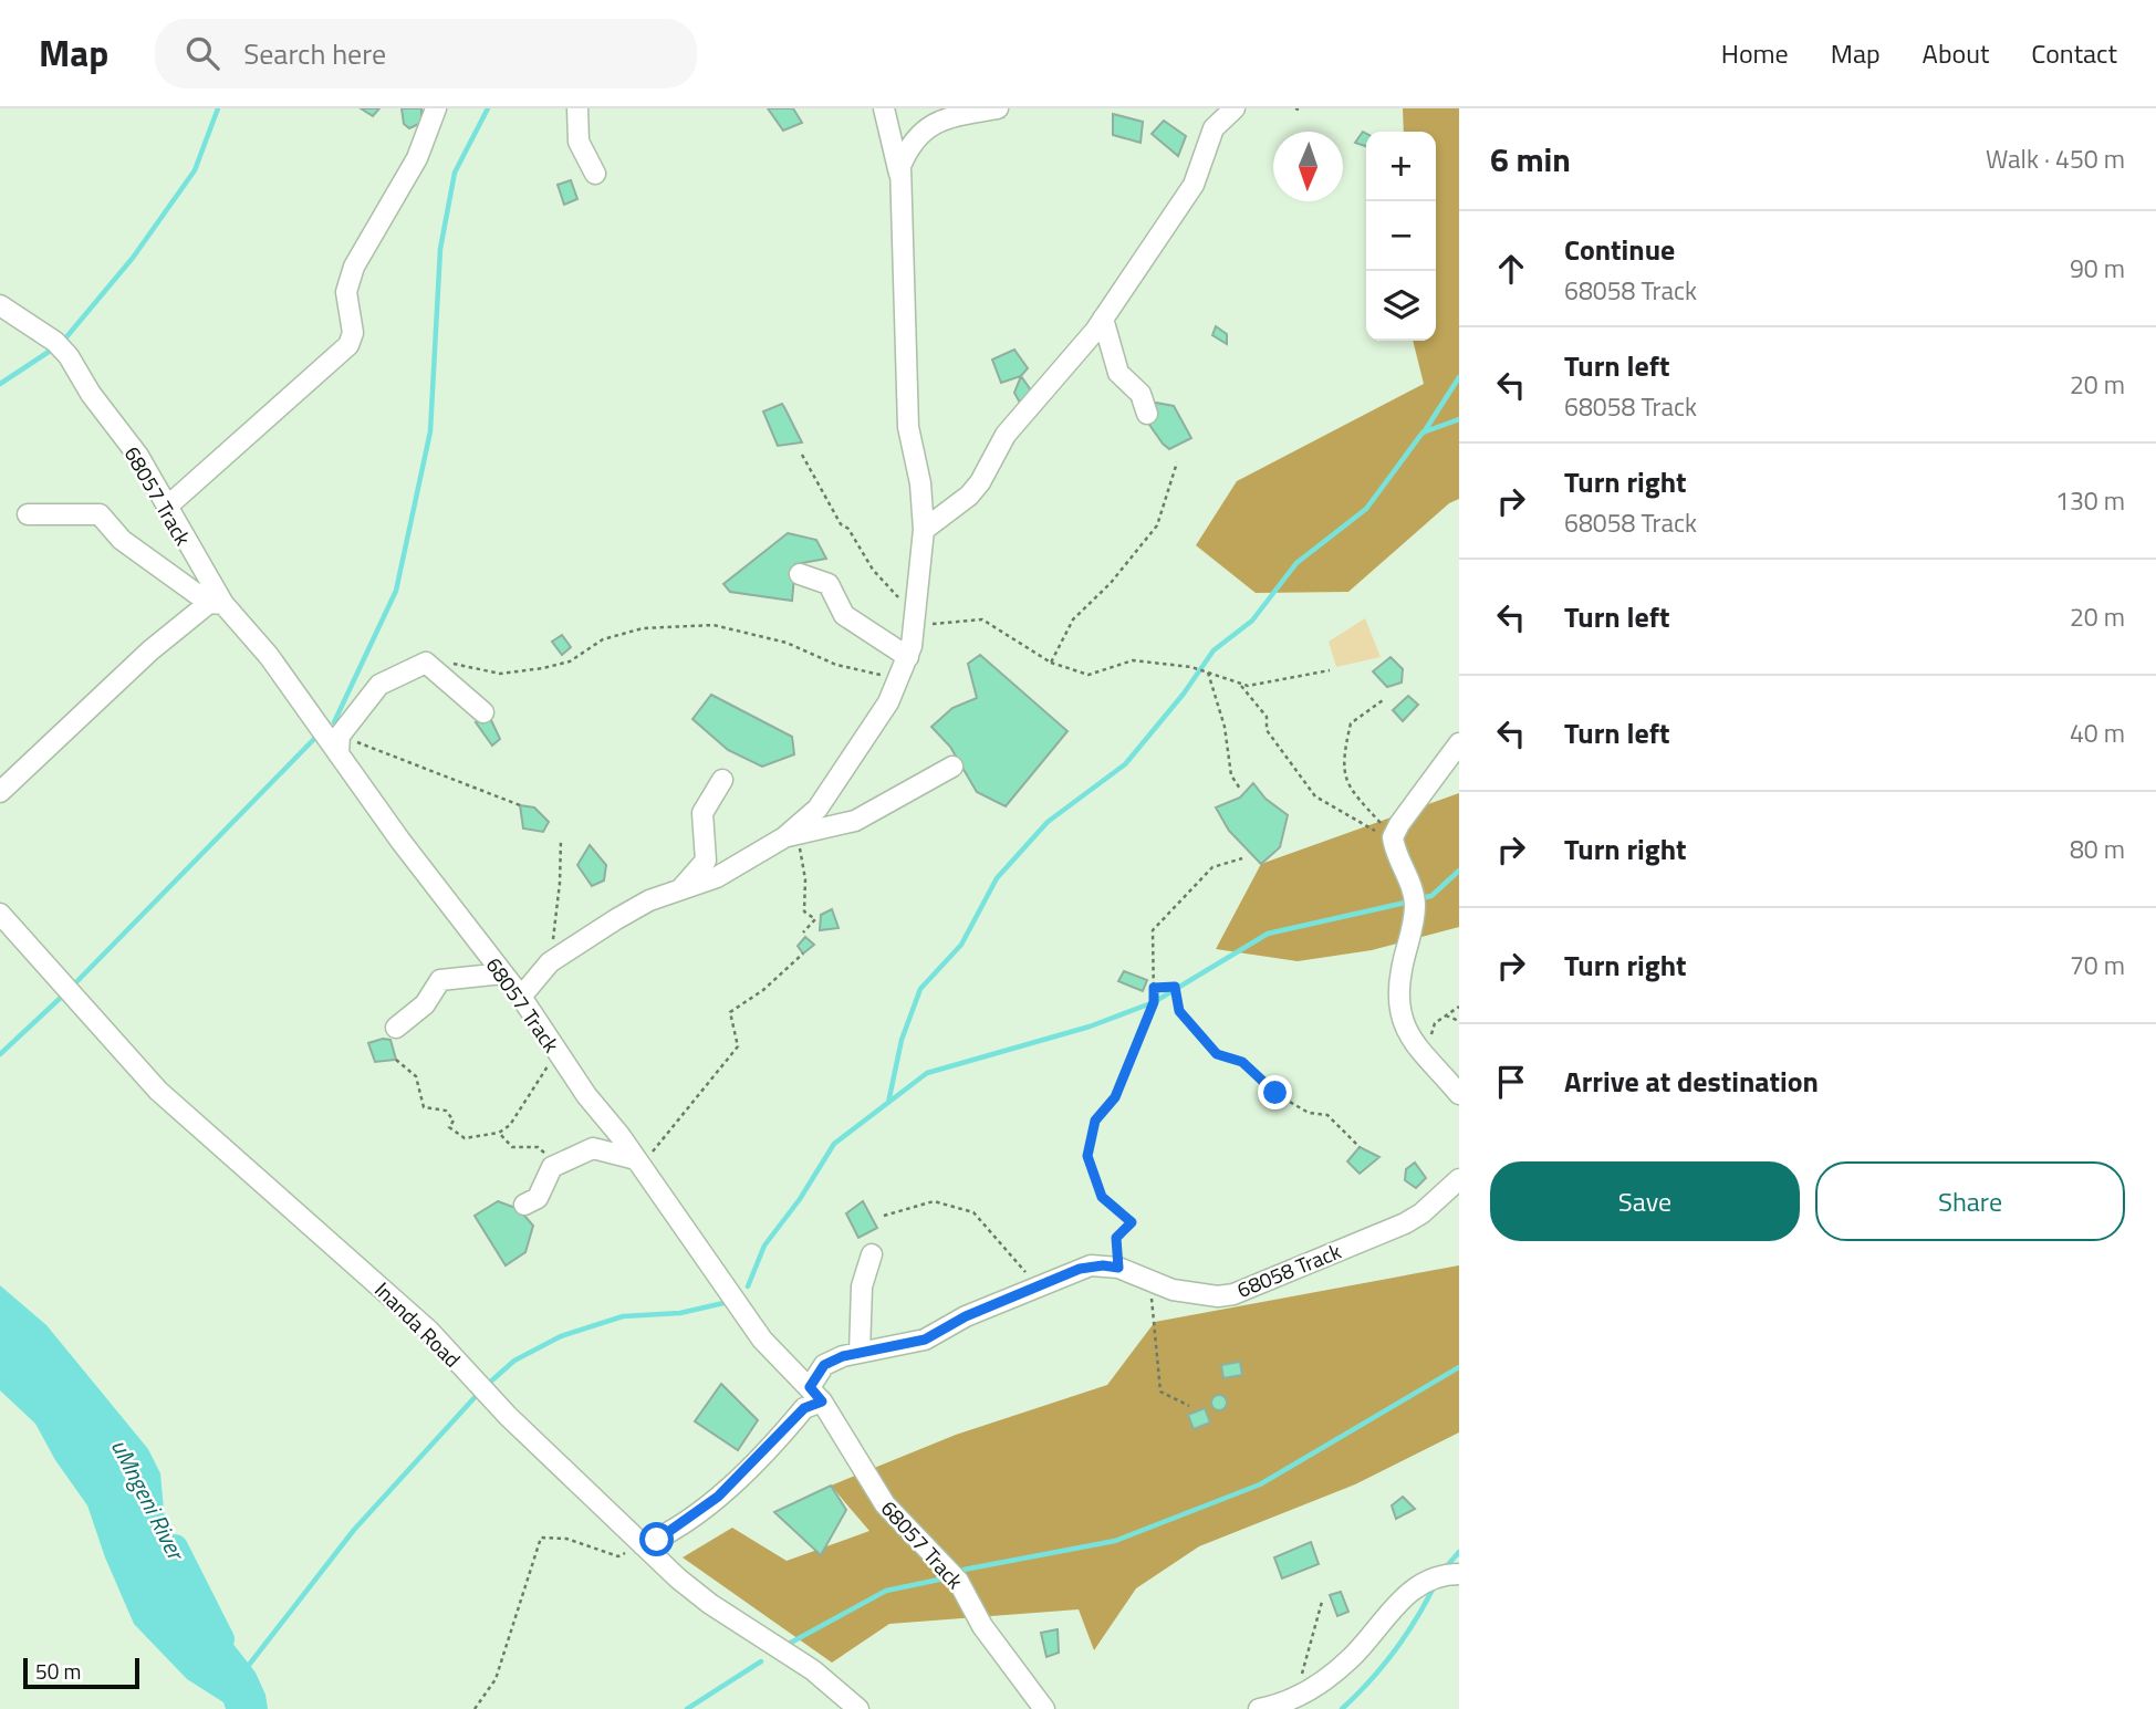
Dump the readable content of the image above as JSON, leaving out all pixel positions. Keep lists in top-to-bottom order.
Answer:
{
  "streets": {
    "street": ["68057 Track", "68058 Track", "Inanda Road"]
  },
  "crossings": [
    ["68057 Track", "68058 Track"],
    ["68058 Track", "Inanda Road"]
  ],
  "water": ["uMngeni River"],
  "scale_bar": "50 m",
  "north": "bottom",
  "page": {
    "header": "Map",
    "search": "Search here",
    "nav": [
      "Home",
      "Map",
      "About",
      "Contact"
    ],
    "heading": ["6 min", "Walk · 450 m"],
    "map_buttons": ["+", "−"],
    "list": [
      ["Continue", "68058 Track", "90 m"],
      ["Turn left", "68058 Track", "20 m"],
      ["Turn right", "68058 Track", "130 m"],
      ["Turn left", "20 m"],
      ["Turn left", "40 m"],
      ["Turn right", "80 m"],
      ["Turn right", "70 m"],
      "Arrive at destination"
    ],
    "buttons": ["Save", "Share"],
    "scale": "50 m"
  }
}
